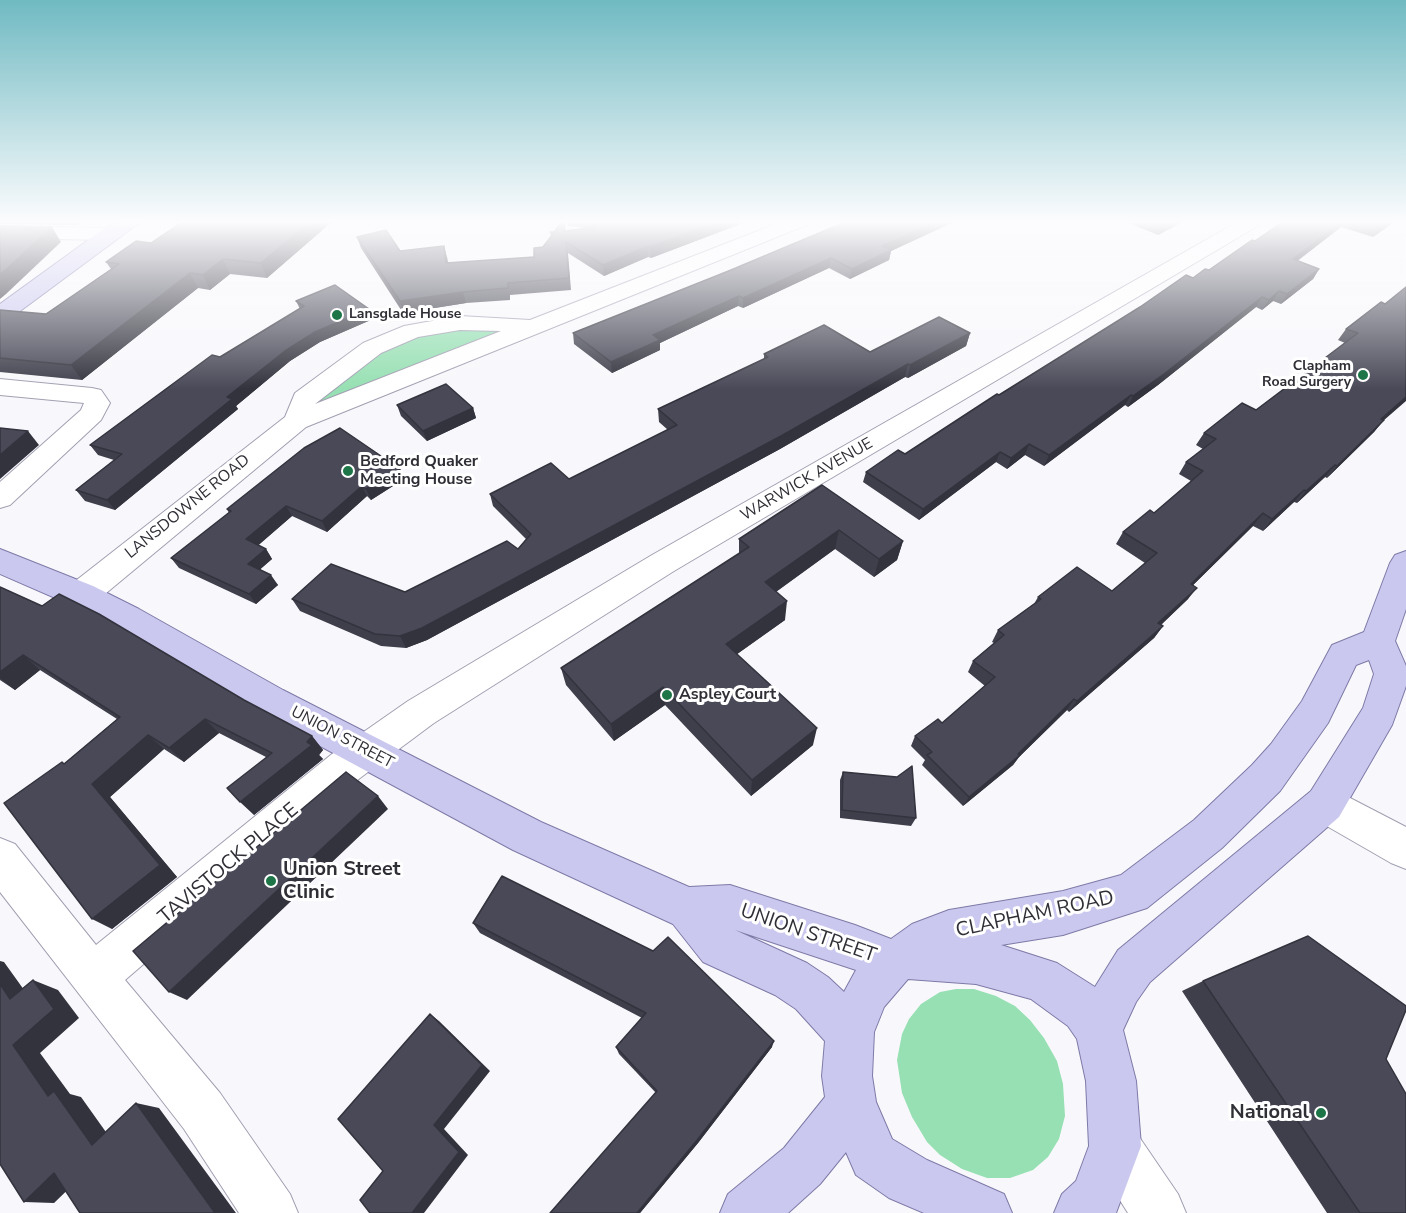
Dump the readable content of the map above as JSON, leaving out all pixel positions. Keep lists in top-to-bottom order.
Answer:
{
  "streets": {
    "main road": ["UNION STREET", "CLAPHAM ROAD"],
    "street": ["WARWICK AVENUE", "LANSDOWNE ROAD", "TAVISTOCK PLACE"]
  },
  "crossings": [
    ["WARWICK AVENUE", "UNION STREET"],
    ["WARWICK AVENUE", "TAVISTOCK PLACE"],
    ["LANSDOWNE ROAD", "UNION STREET"],
    ["UNION STREET", "TAVISTOCK PLACE"],
    ["UNION STREET", "CLAPHAM ROAD"]
  ],
  "places": [
    "Lansglade House",
    "Clapham Road Surgery",
    "Bedford Quaker Meeting House",
    "Aspley Court",
    "Union Street Clinic",
    "National"
  ]
}
